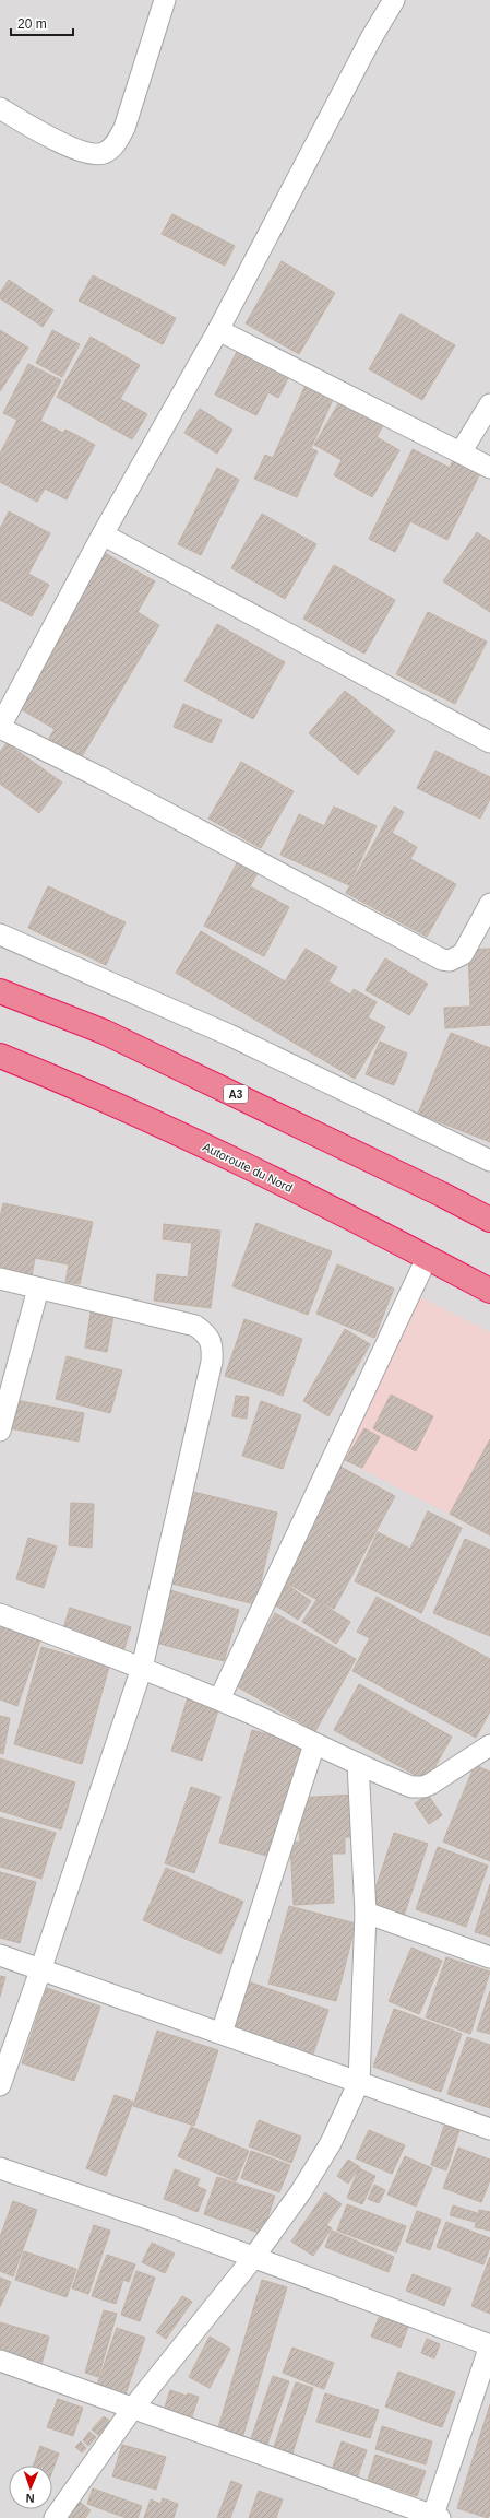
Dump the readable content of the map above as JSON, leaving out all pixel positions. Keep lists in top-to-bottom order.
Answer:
{
  "streets": {
    "highway": ["A3", "Autoroute du Nord"]
  },
  "scale_bar": "20 m",
  "north": "bottom"
}
